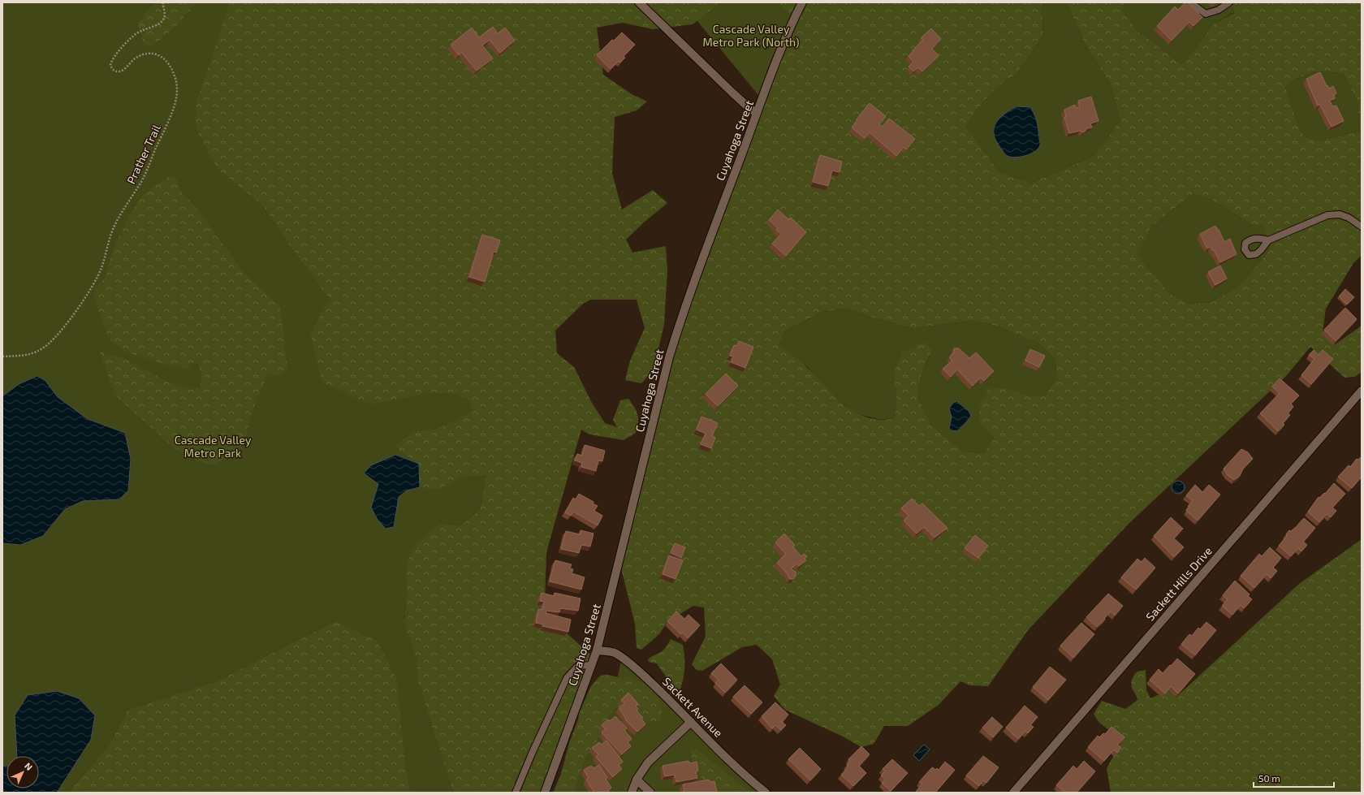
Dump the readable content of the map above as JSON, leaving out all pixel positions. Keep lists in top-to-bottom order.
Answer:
{
  "streets": {
    "street": ["Cuyahoga Street", "Sackett Hills Drive", "Sackett Avenue"],
    "path": ["Prather Trail"]
  },
  "crossings": [
    ["Cuyahoga Street", "Sackett Avenue"]
  ],
  "parks": ["Cascade Valley Metro Park (North)", "Cascade Valley Metro Park"],
  "scale_bar": "50 m",
  "north": "top right"
}
